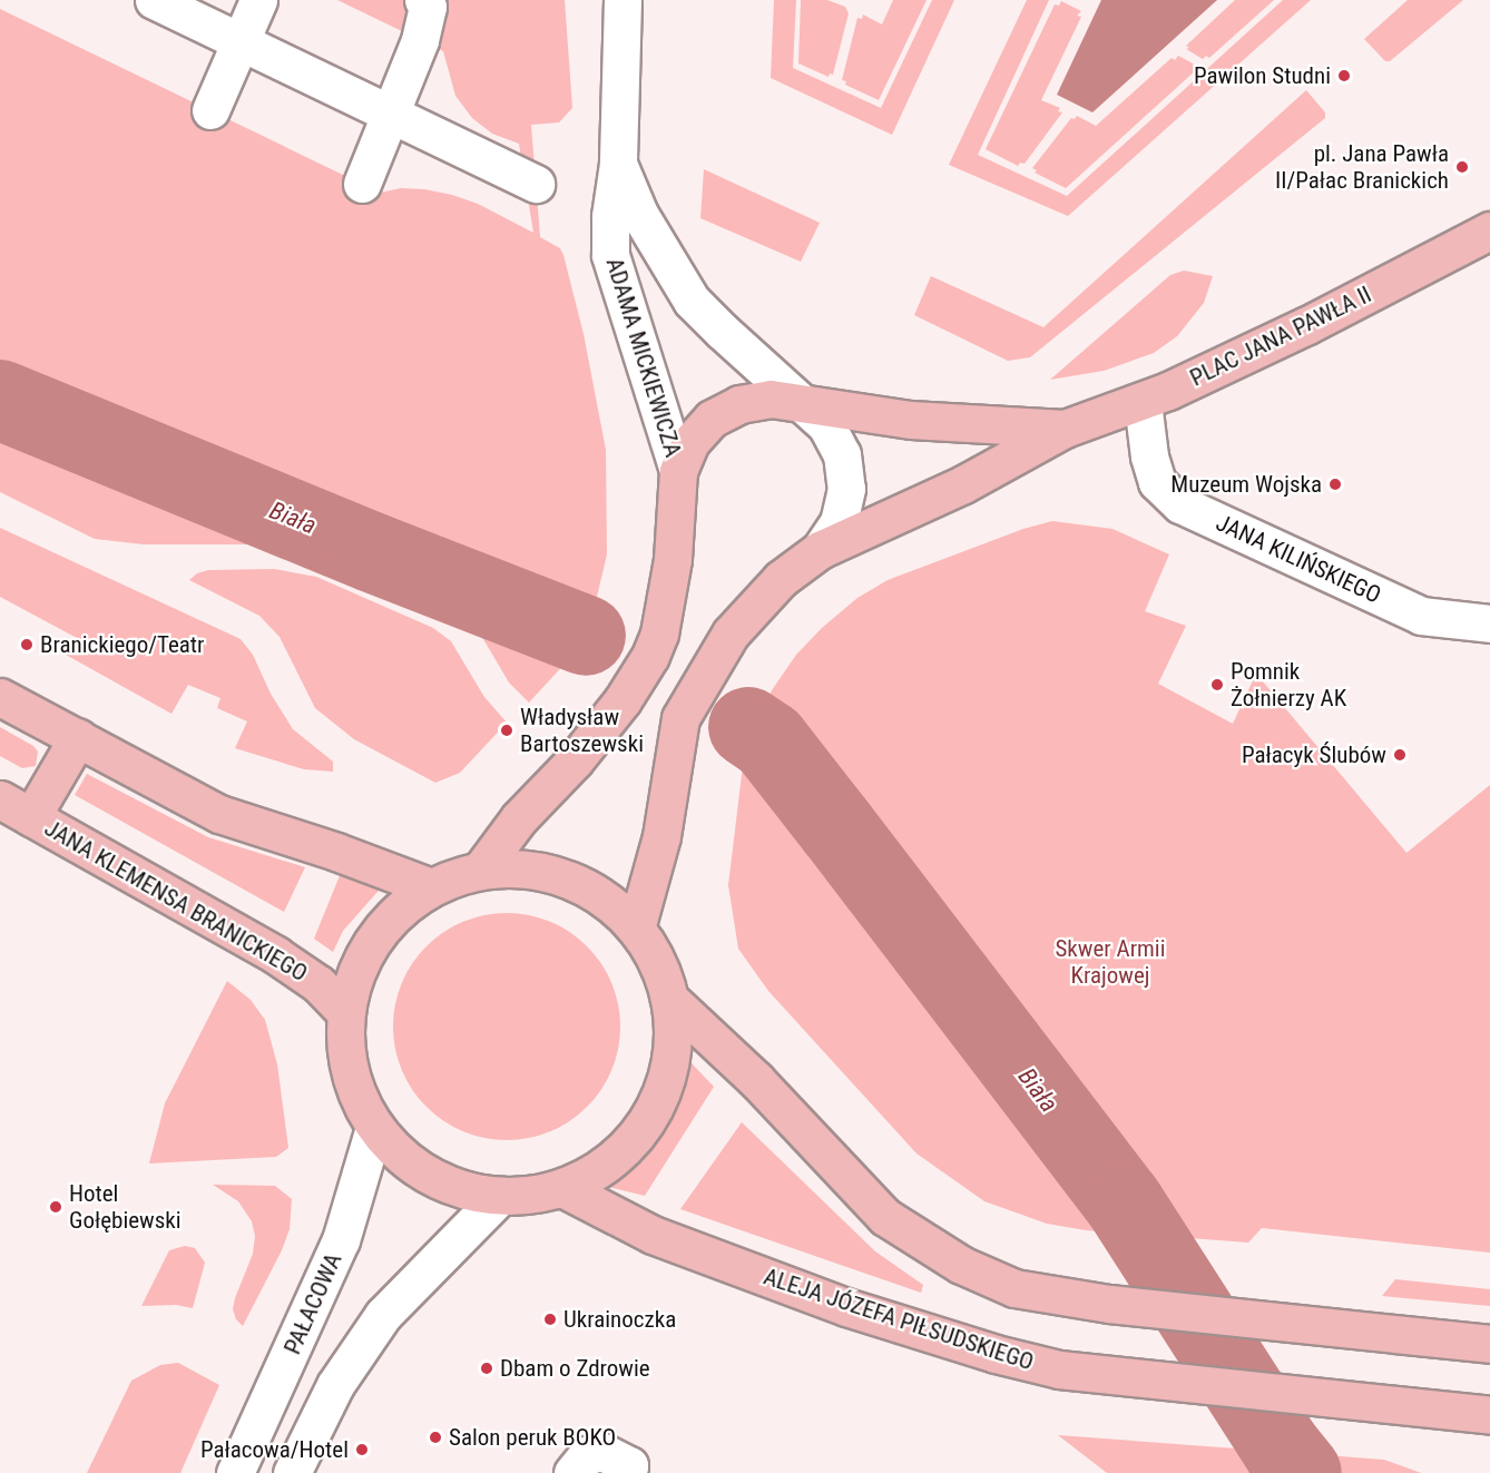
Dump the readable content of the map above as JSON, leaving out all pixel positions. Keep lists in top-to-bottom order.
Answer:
{
  "streets": {
    "main road": ["PLAC JANA PAWŁA II", "JANA KLEMENSA BRANICKIEGO", "ALEJA JÓZEFA PIŁSUDSKIEGO"],
    "street": ["ADAMA MICKIEWICZA", "JANA KILIŃSKIEGO", "PAŁACOWA"]
  },
  "crossings": [
    ["PLAC JANA PAWŁA II", "ADAMA MICKIEWICZA"],
    ["PLAC JANA PAWŁA II", "JANA KILIŃSKIEGO"]
  ],
  "water": ["Biała"],
  "parks": ["Skwer Armii Krajowej"],
  "places": [
    "Pawilon Studni",
    "pl. Jana Pawła II/Pałac Branickich",
    "Muzeum Wojska",
    "Branickiego/Teatr",
    "Pomnik Żołnierzy AK",
    "Władysław Bartoszewski",
    "Pałacyk Ślubów",
    "Hotel Gołębiewski",
    "Ukrainoczka",
    "Dbam o Zdrowie",
    "Salon peruk BOKO",
    "Pałacowa/Hotel"
  ]
}
